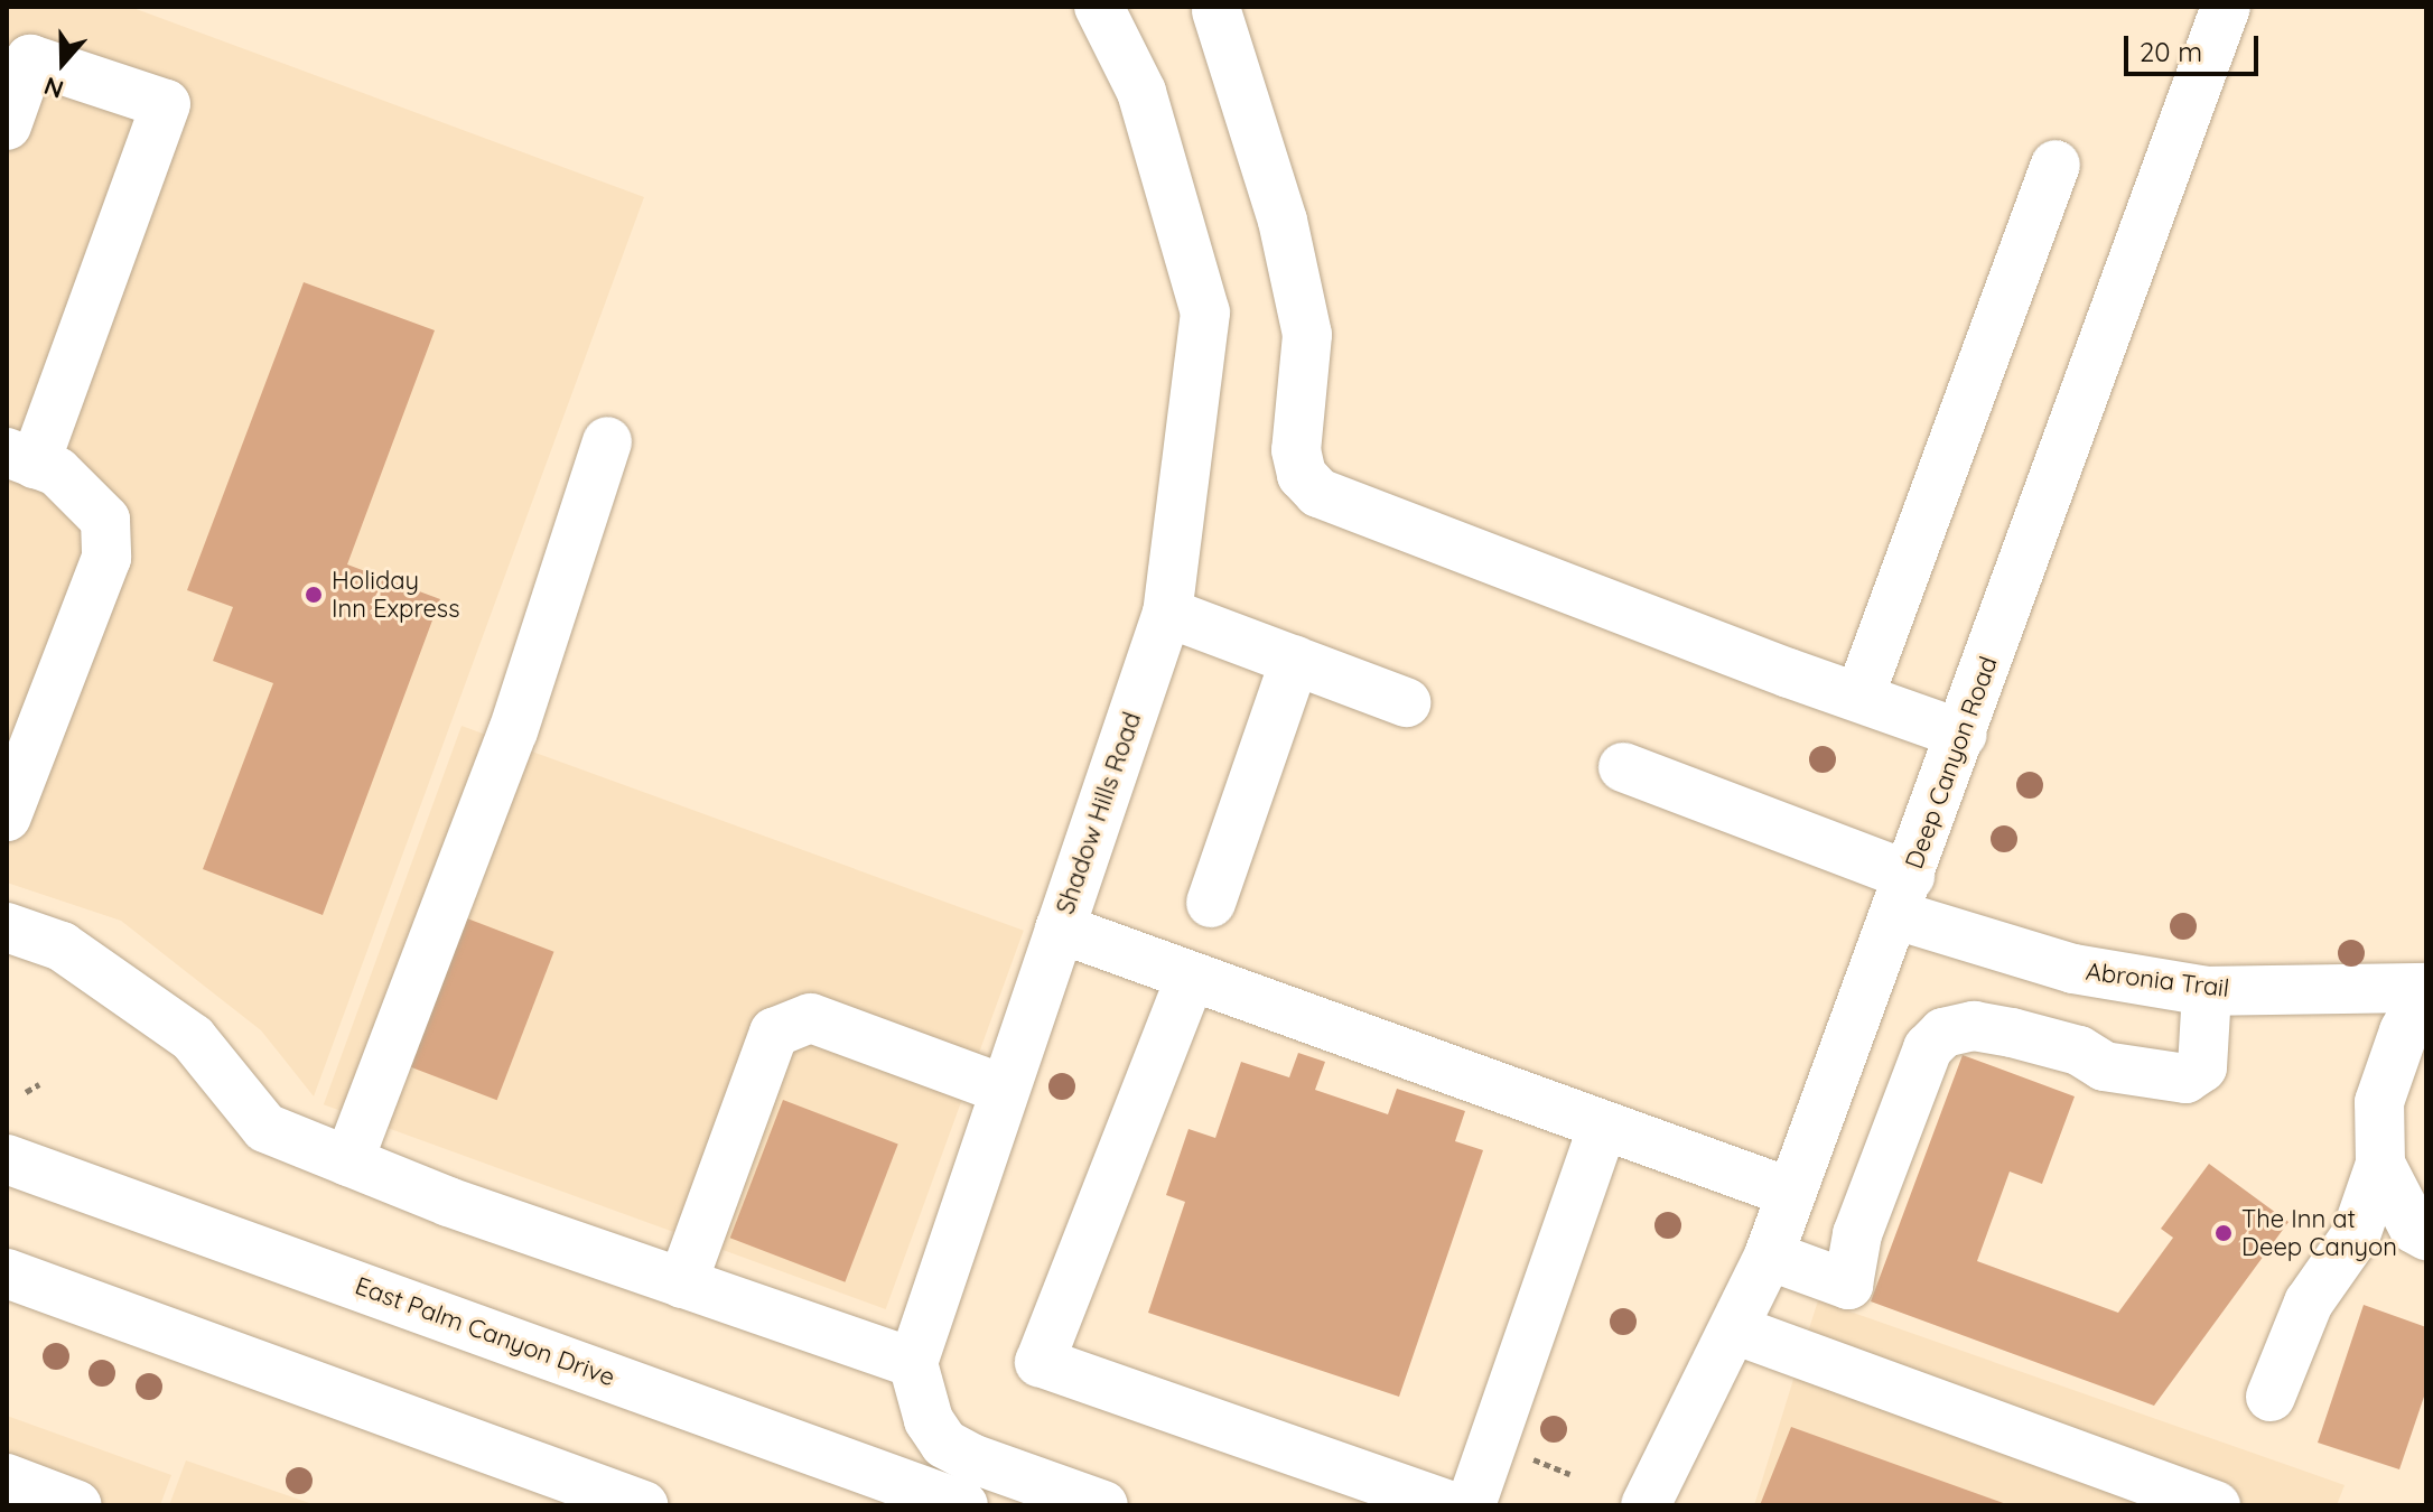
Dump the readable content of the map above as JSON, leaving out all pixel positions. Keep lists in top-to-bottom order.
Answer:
{
  "streets": {
    "street": [
      "Deep Canyon Road",
      "Shadow Hills Road",
      "Abronia Trail",
      "East Palm Canyon Drive"
    ]
  },
  "crossings": [
    ["Deep Canyon Road", "Abronia Trail"]
  ],
  "places": ["Holiday Inn Express", "The Inn at Deep Canyon"],
  "scale_bar": "20 m",
  "north": "bottom"
}
